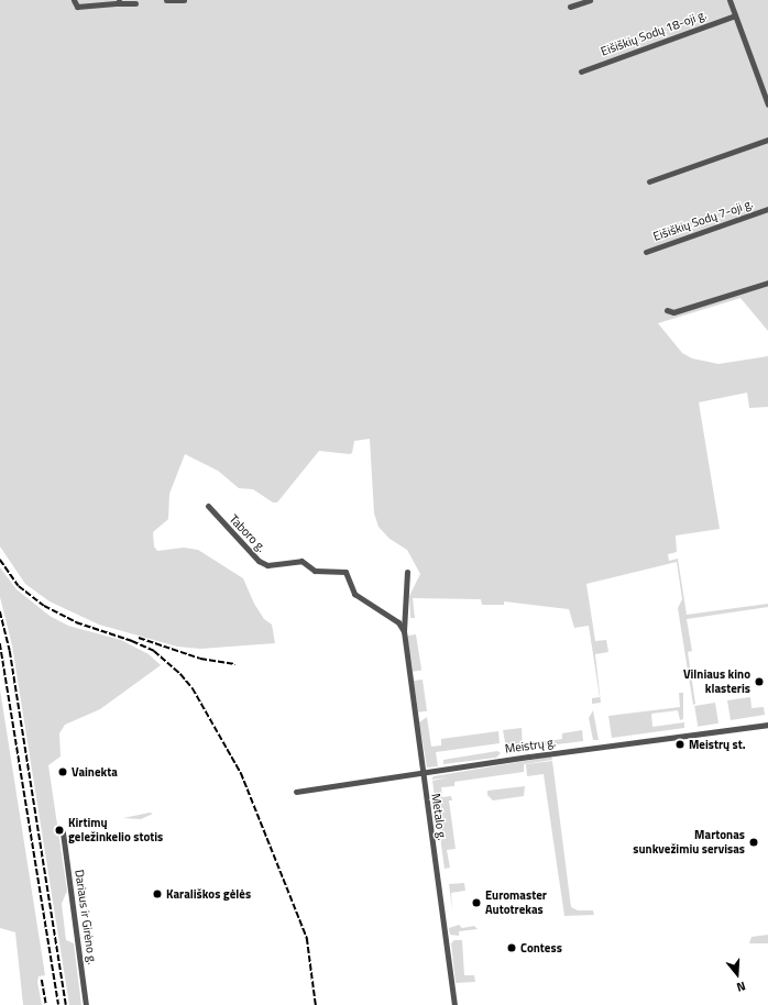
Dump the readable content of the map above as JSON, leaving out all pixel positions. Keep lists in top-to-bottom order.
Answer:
{
  "streets": {
    "street": [
      "Eišiškių Sodų 18-oji g.",
      "Eišiškių Sodų 7-oji g.",
      "Taboro g.",
      "Meistrų g.",
      "Metalo g.",
      "Dariaus ir Girėno g."
    ]
  },
  "crossings": [
    ["Taboro g.", "Metalo g."],
    ["Meistrų g.", "Metalo g."]
  ],
  "places": [
    "Vilniaus kino klasteris",
    "Meistrų st.",
    "Vainekta",
    "Kirtimų geležinkelio stotis",
    "Martonas sunkvežimiu servisas",
    "Karališkos gėlės",
    "Euromaster Autotrekas",
    "Contess"
  ],
  "north": "bottom"
}
